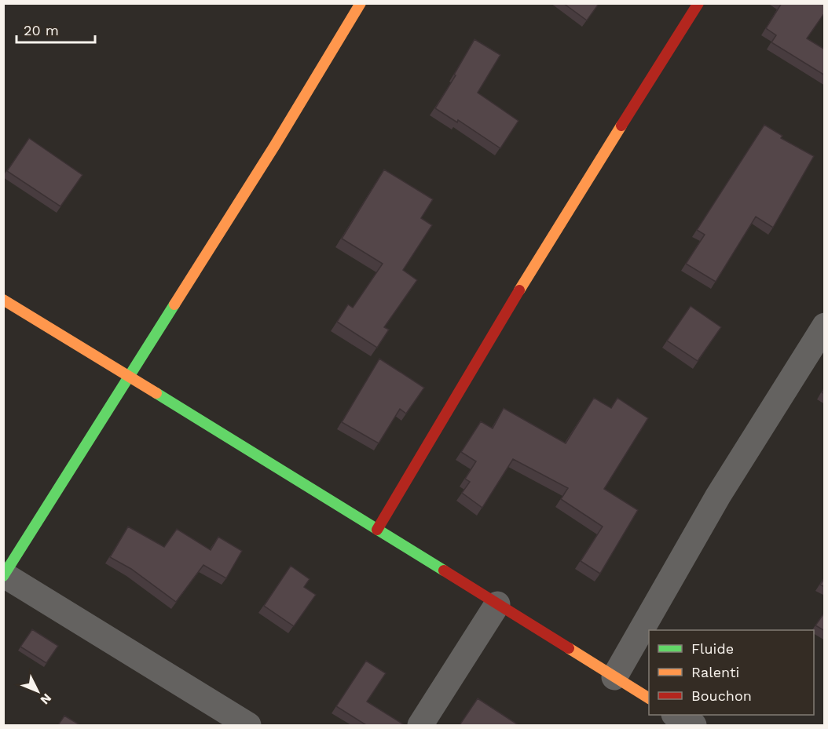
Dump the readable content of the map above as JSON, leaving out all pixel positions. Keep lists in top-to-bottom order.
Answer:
{
  "legend": ["Fluide", "Ralenti", "Bouchon"],
  "scale_bar": "20 m",
  "north": "bottom right"
}
